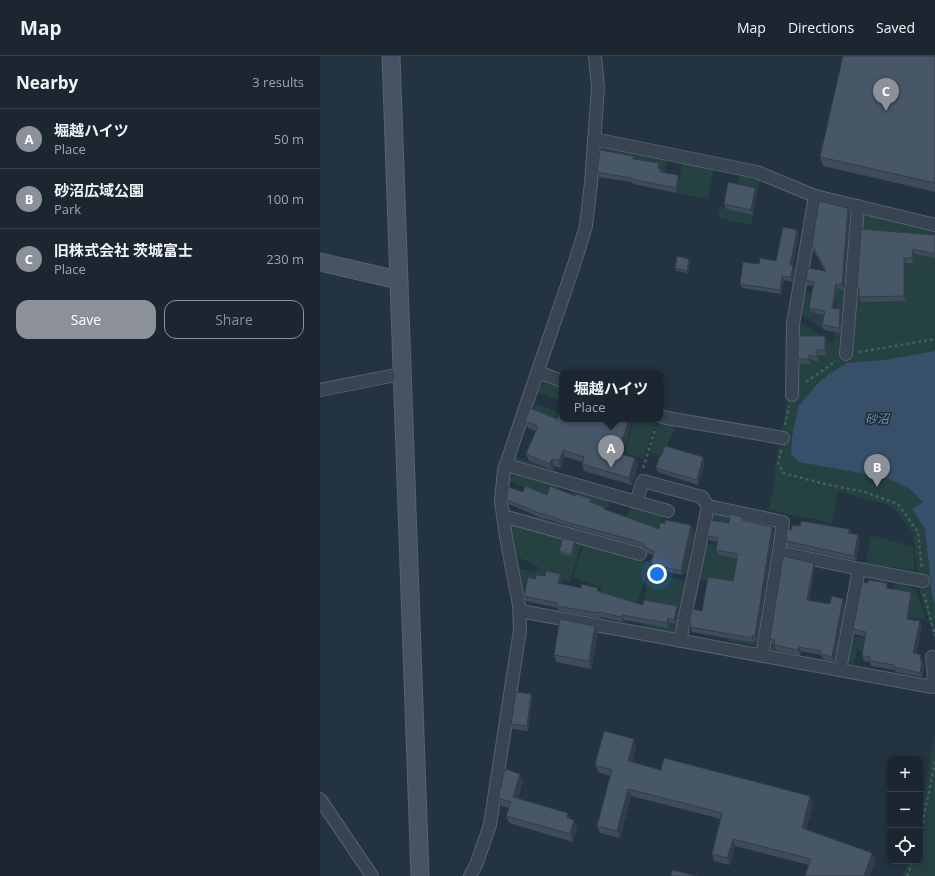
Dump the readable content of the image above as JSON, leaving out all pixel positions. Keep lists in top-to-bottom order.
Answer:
{
  "water": ["砂沼"],
  "page": {
    "header": "Map",
    "nav": ["Map", "Directions", "Saved"],
    "heading": ["Nearby", "3 results"],
    "pins": ["C", "A", "B"],
    "list": [
      {
        "mark": "A",
        "name": "堀越ハイツ",
        "note": "Place",
        "value": "50 m"
      },
      {
        "mark": "B",
        "name": "砂沼広域公園",
        "note": "Park",
        "value": "100 m"
      },
      {
        "mark": "C",
        "name": "旧株式会社 茨城富士",
        "note": "Place",
        "value": "230 m"
      }
    ],
    "buttons": ["Save", "Share"],
    "popup": ["堀越ハイツ", "Place"],
    "map_buttons": ["+", "−"]
  }
}
